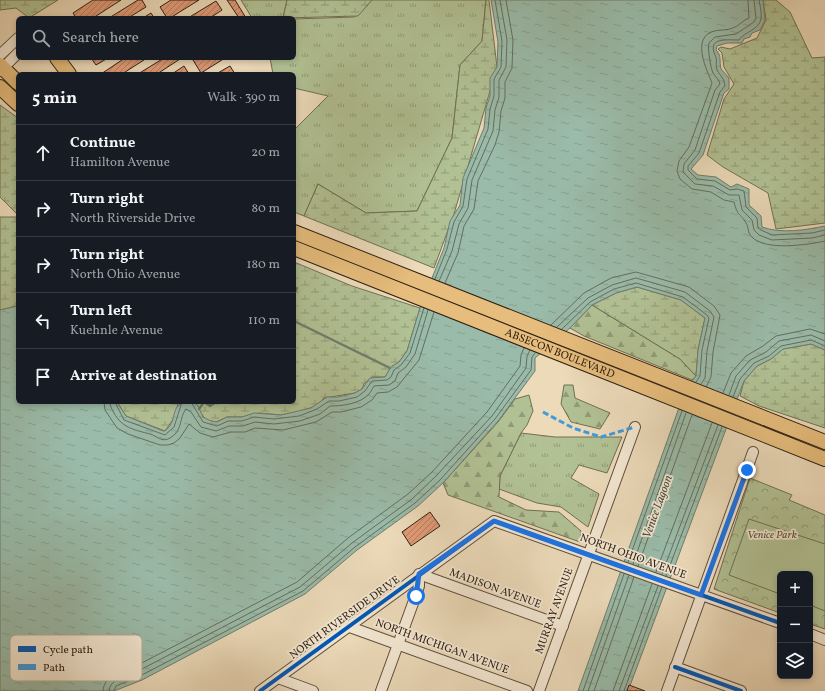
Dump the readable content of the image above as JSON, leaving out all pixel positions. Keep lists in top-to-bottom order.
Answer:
{
  "streets": {
    "highway": ["ABSECON BOULEVARD"],
    "street": [
      "NORTH OHIO AVENUE",
      "MADISON AVENUE",
      "MURRAY AVENUE",
      "NORTH RIVERSIDE DRIVE",
      "NORTH MICHIGAN AVENUE"
    ]
  },
  "crossings": [
    ["NORTH OHIO AVENUE", "MURRAY AVENUE"],
    ["NORTH OHIO AVENUE", "NORTH RIVERSIDE DRIVE"],
    ["MADISON AVENUE", "MURRAY AVENUE"],
    ["MADISON AVENUE", "NORTH RIVERSIDE DRIVE"],
    ["NORTH RIVERSIDE DRIVE", "NORTH MICHIGAN AVENUE"]
  ],
  "water": ["Venice Lagoon"],
  "parks": ["Venice Park"],
  "legend": ["Cycle path", "Path"],
  "page": {
    "search": "Search here",
    "heading": ["5 min", "Walk · 390 m"],
    "list": [
      ["Continue", "Hamilton Avenue", "20 m"],
      ["Turn right", "North Riverside Drive", "80 m"],
      ["Turn right", "North Ohio Avenue", "180 m"],
      ["Turn left", "Kuehnle Avenue", "110 m"],
      "Arrive at destination"
    ],
    "map_buttons": ["+", "−"]
  }
}
